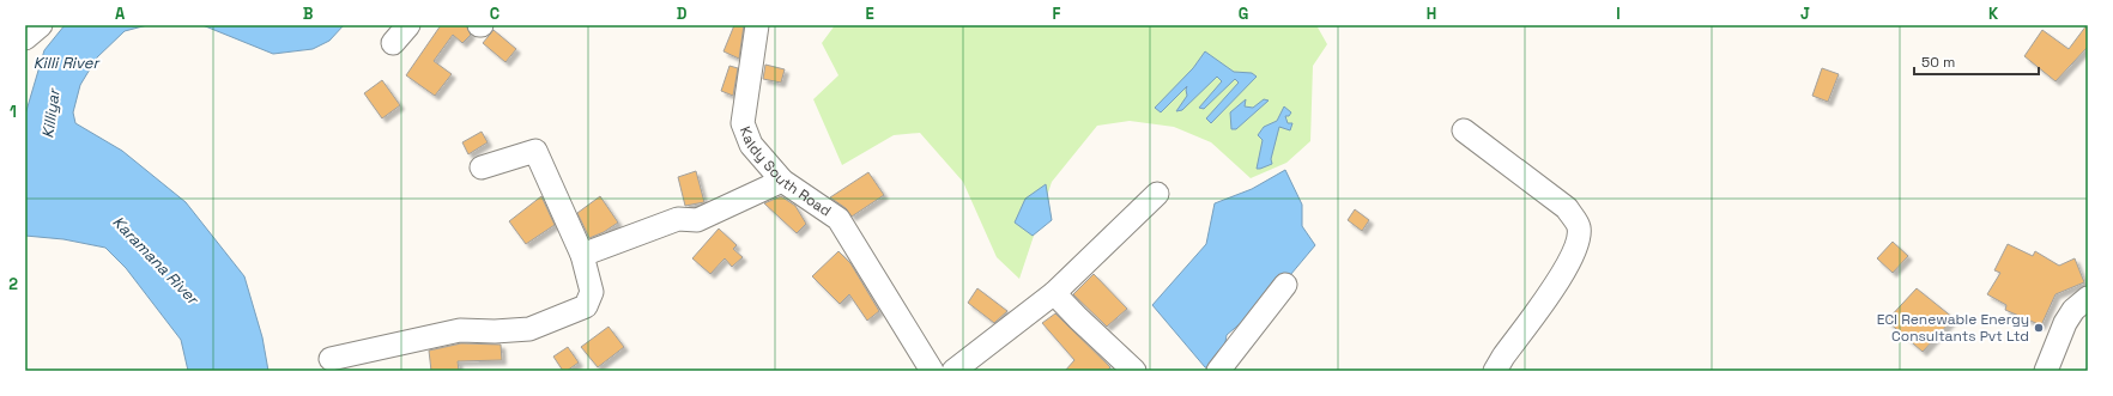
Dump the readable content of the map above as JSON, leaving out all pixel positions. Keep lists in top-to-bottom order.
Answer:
{
  "streets": {
    "street": ["Kaldy South Road"]
  },
  "water": ["Killi River", "Killiyar", "Karamana River"],
  "places": ["ECI Renewable Energy Consultants Pvt Ltd"],
  "scale_bar": "50 m",
  "grid": {
    "columns": [
      "A",
      "B",
      "C",
      "D",
      "E",
      "F",
      "G",
      "H",
      "I",
      "J",
      "K"
    ],
    "rows": ["1", "2"]
  }
}
